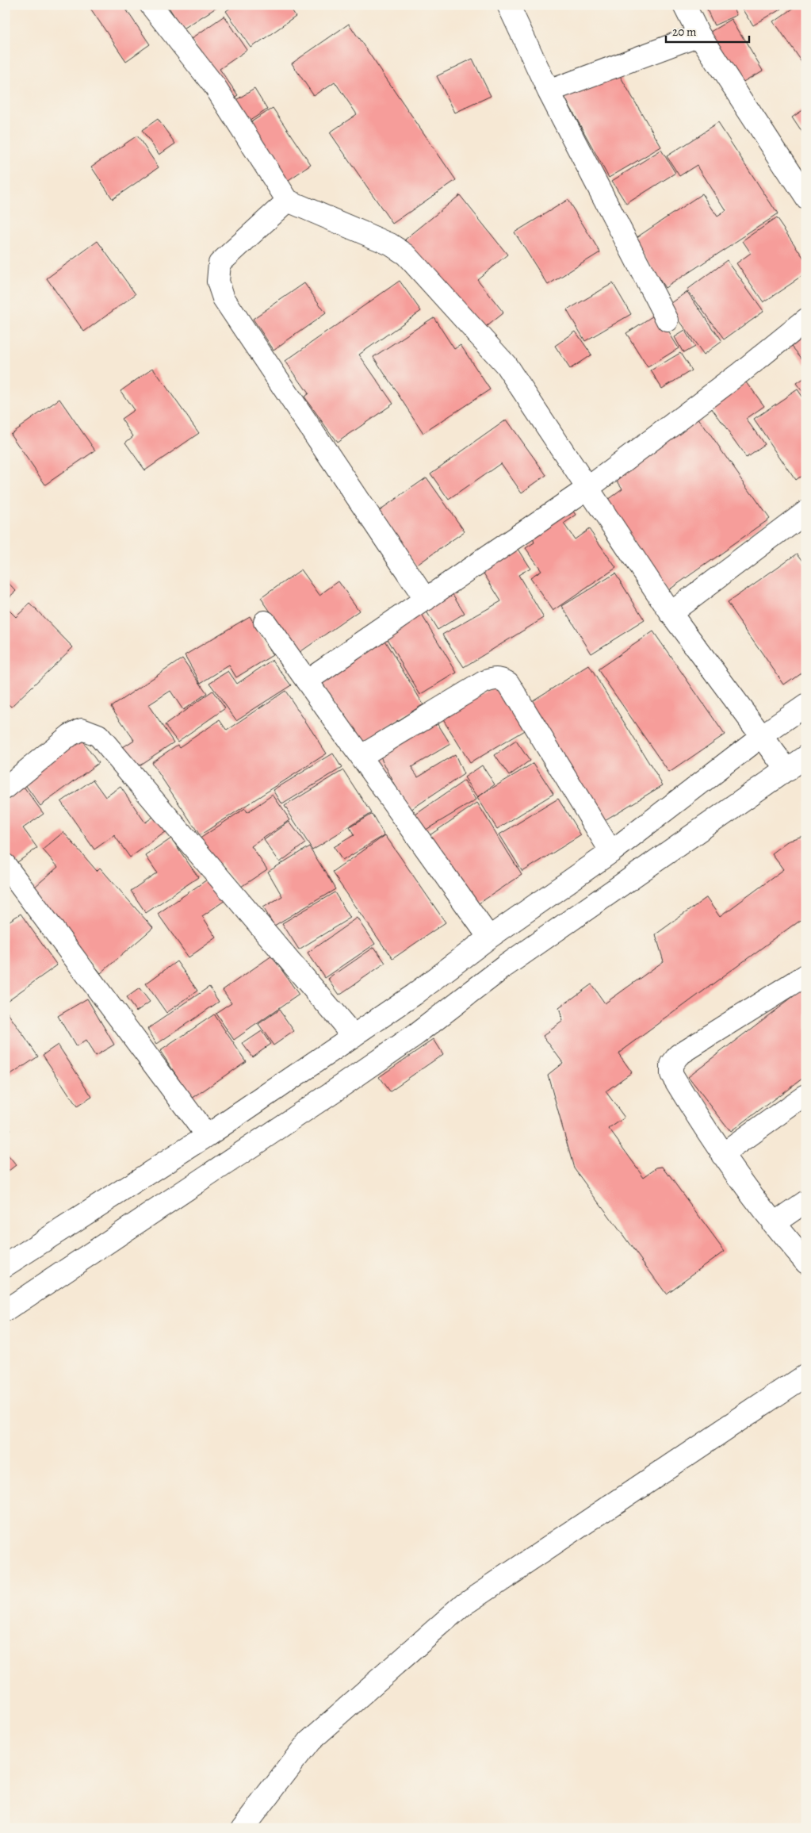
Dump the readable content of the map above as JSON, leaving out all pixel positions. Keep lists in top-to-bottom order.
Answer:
{
  "scale_bar": "20 m"
}
